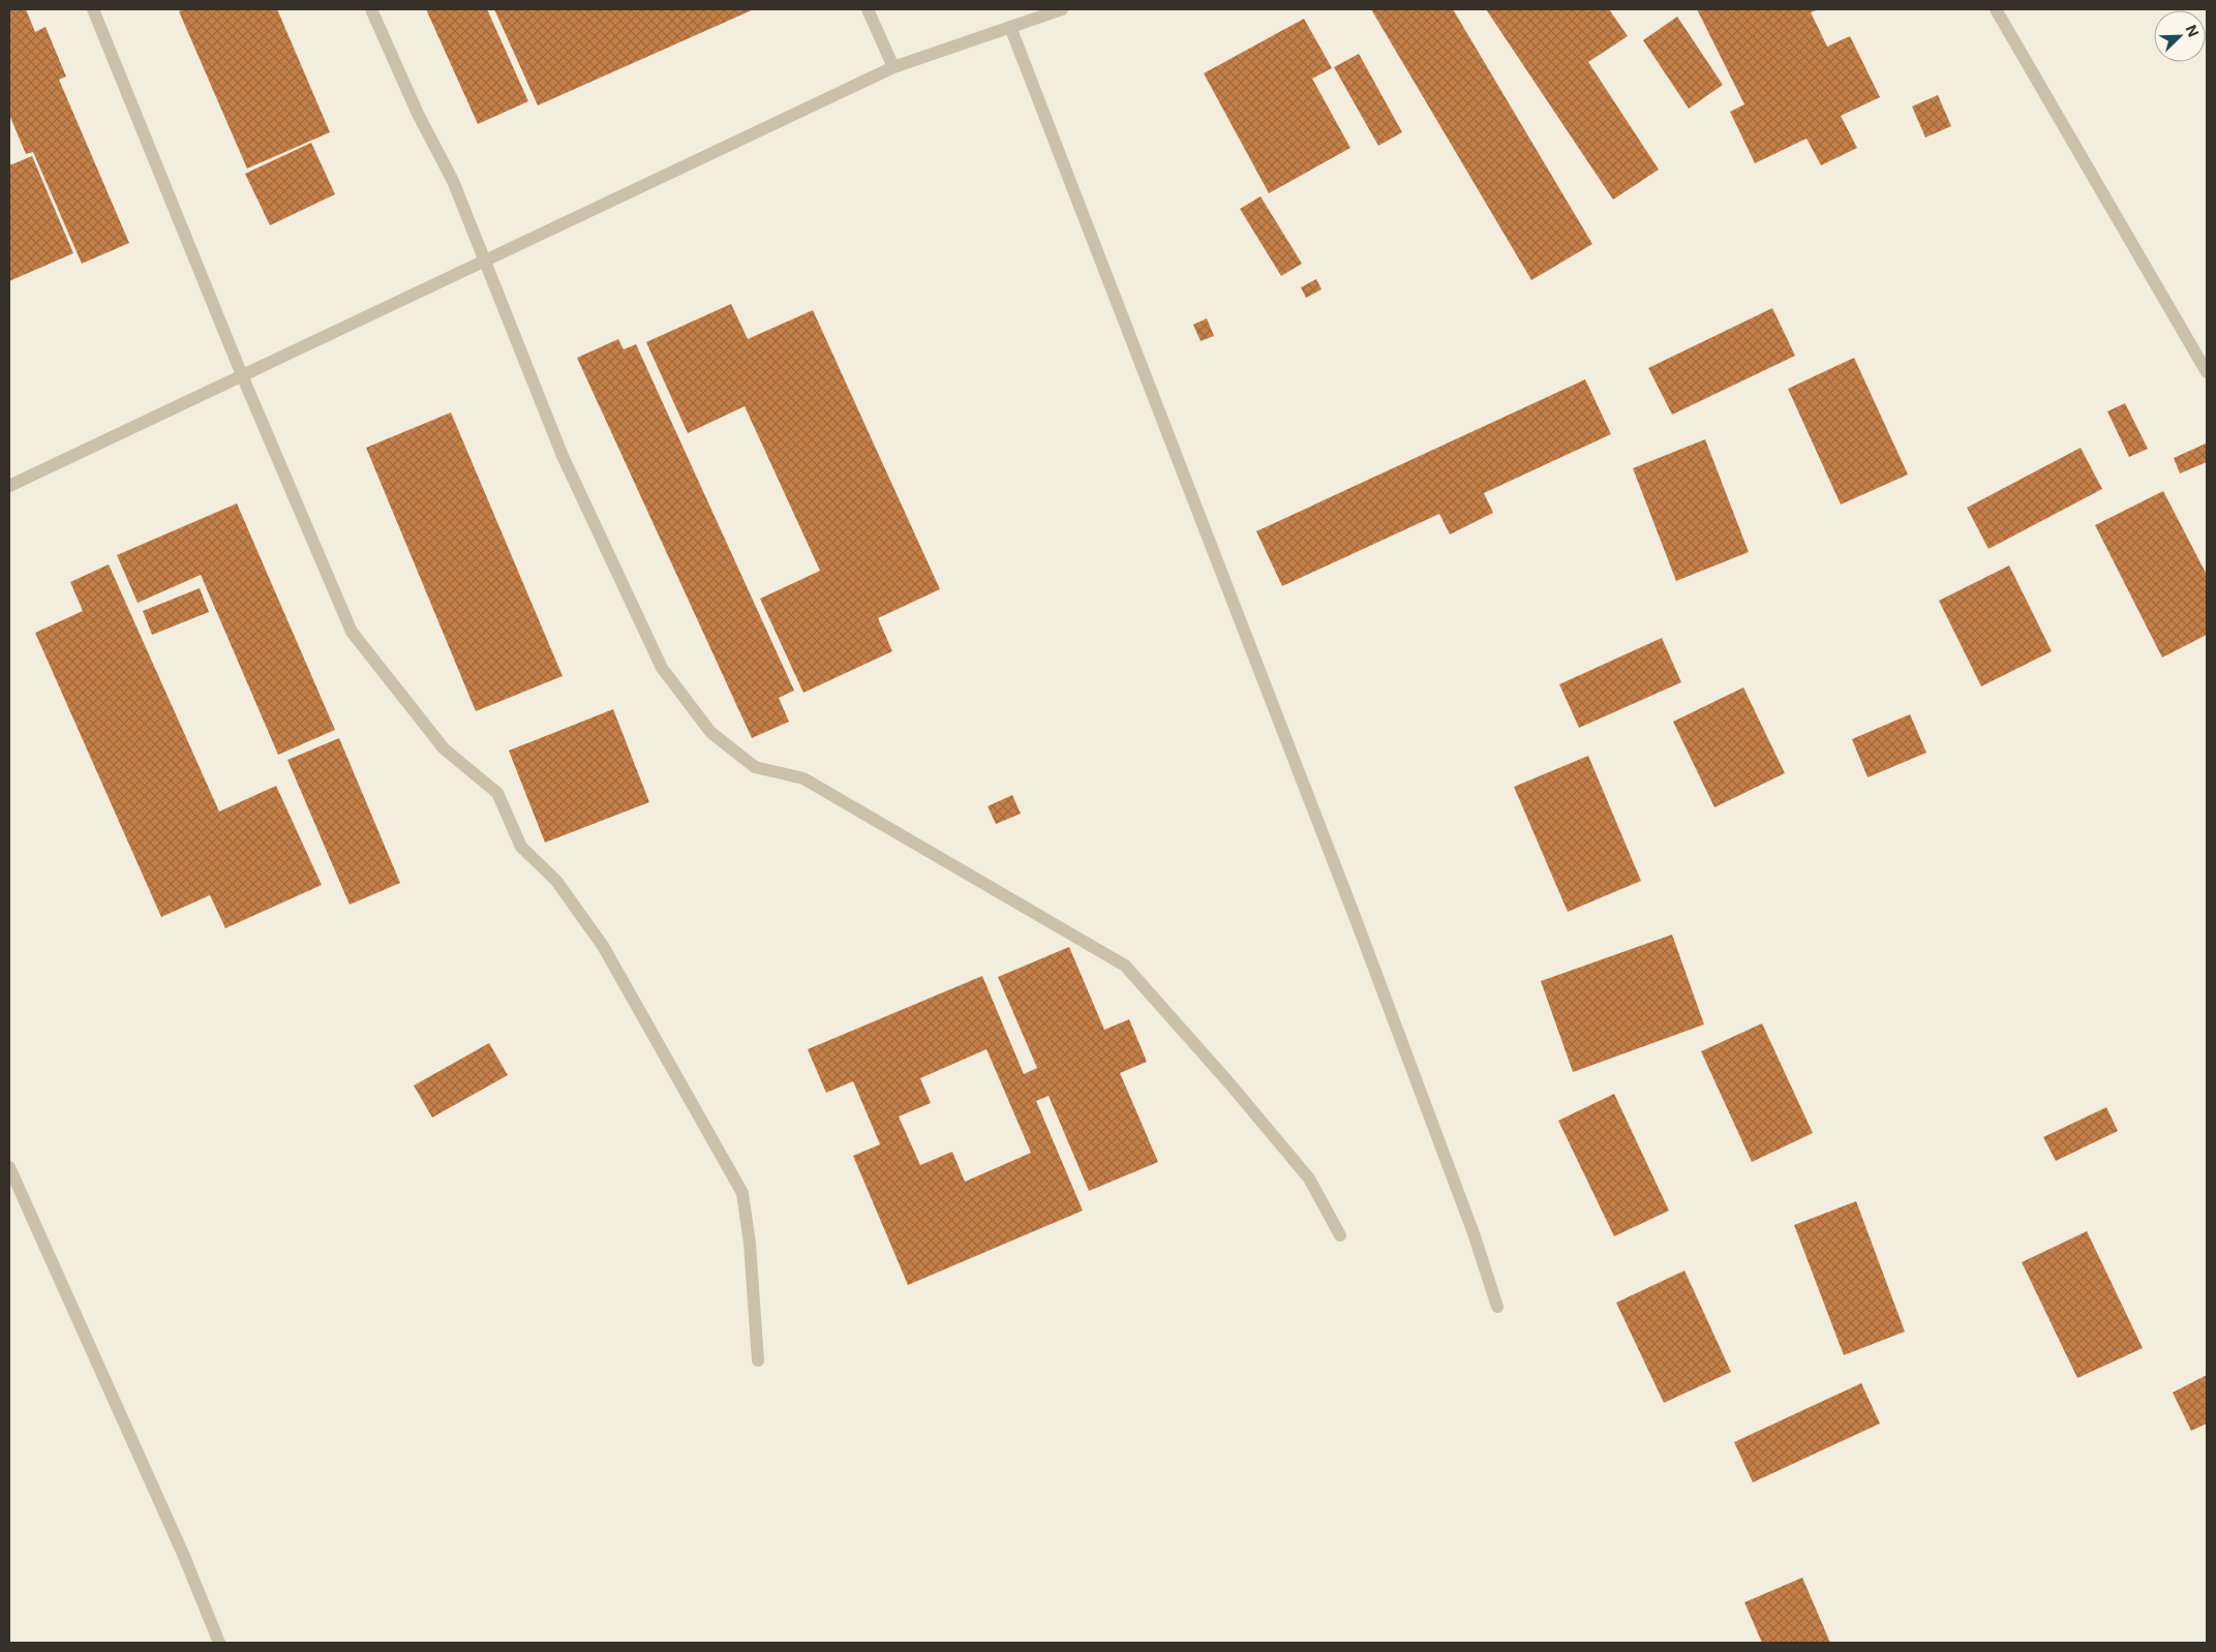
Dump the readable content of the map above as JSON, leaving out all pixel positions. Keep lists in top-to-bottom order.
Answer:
{
  "north": "top right"
}
